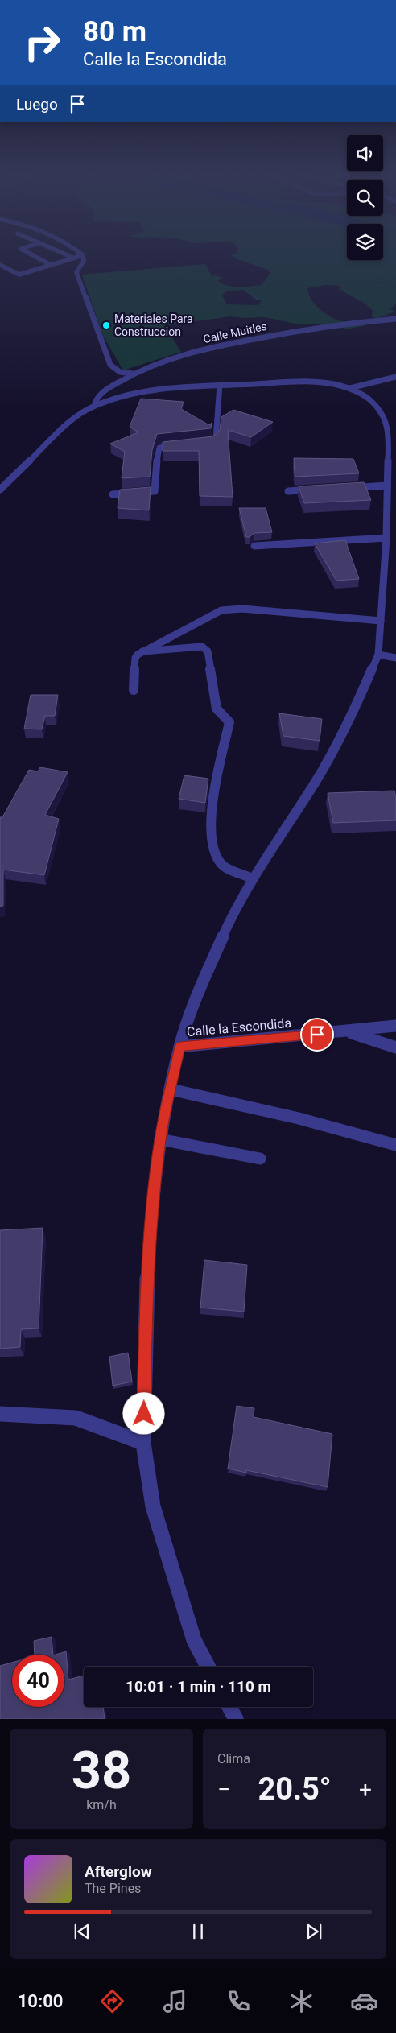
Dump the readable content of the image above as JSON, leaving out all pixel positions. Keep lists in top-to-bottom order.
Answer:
{
  "streets": {
    "street": ["Calle Muitles", "Calle la Escondida"]
  },
  "places": ["Materiales Para Construccion"],
  "page": {
    "turn": ["80 m", "Calle la Escondida"],
    "then": "Luego",
    "limit": "40",
    "trip": "10:01 · 1 min · 110 m",
    "tile": [
      ["38", "km/h"],
      "Clima"
    ],
    "heat": ["−", "20.5°", "+"],
    "song": ["Afterglow", "The Pines"],
    "tabs": "10:00"
  }
}
